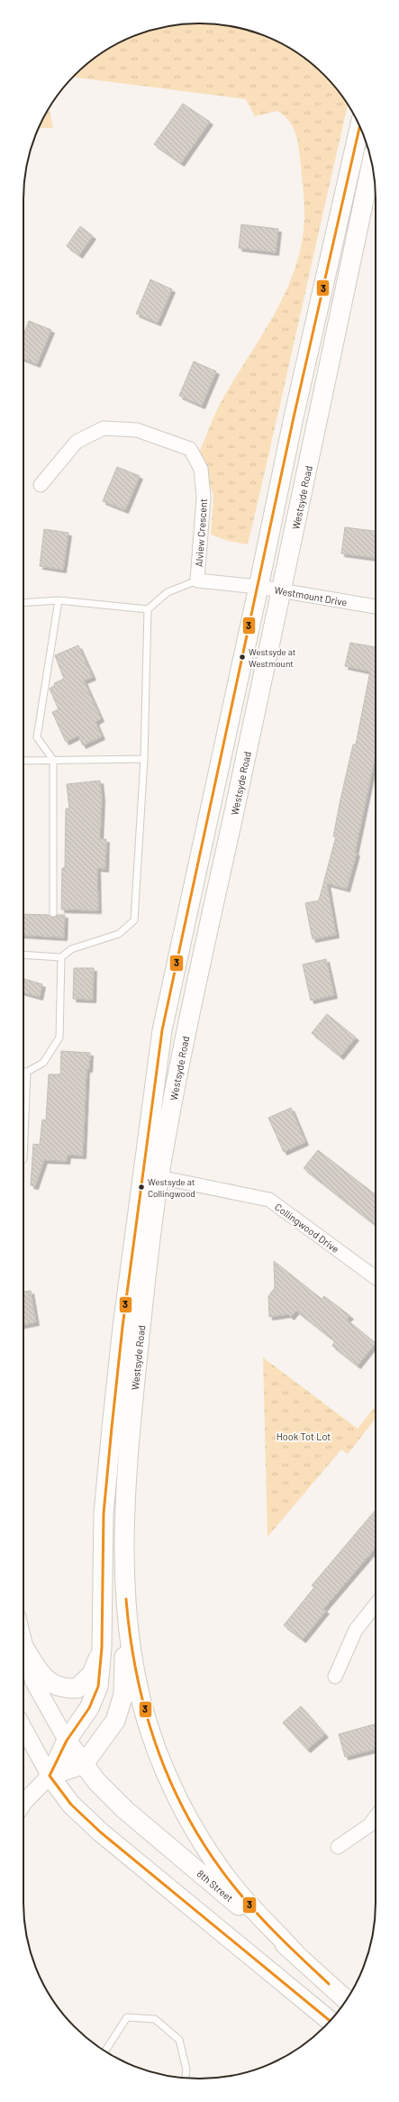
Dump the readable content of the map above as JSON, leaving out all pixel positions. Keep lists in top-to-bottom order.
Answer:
{
  "streets": {
    "main road": ["Westsyde Road", "8th Street"],
    "street": ["Alview Crescent", "Westmount Drive", "Collingwood Drive"]
  },
  "crossings": [
    ["Westsyde Road", "Westmount Drive"],
    ["Westsyde Road", "Collingwood Drive"],
    ["Westsyde Road", "8th Street"],
    ["Alview Crescent", "Westmount Drive"]
  ],
  "parks": ["Hook Tot Lot"],
  "places": ["Westsyde at Westmount", "Westsyde at Collingwood"],
  "lines": ["transit line 3"]
}
